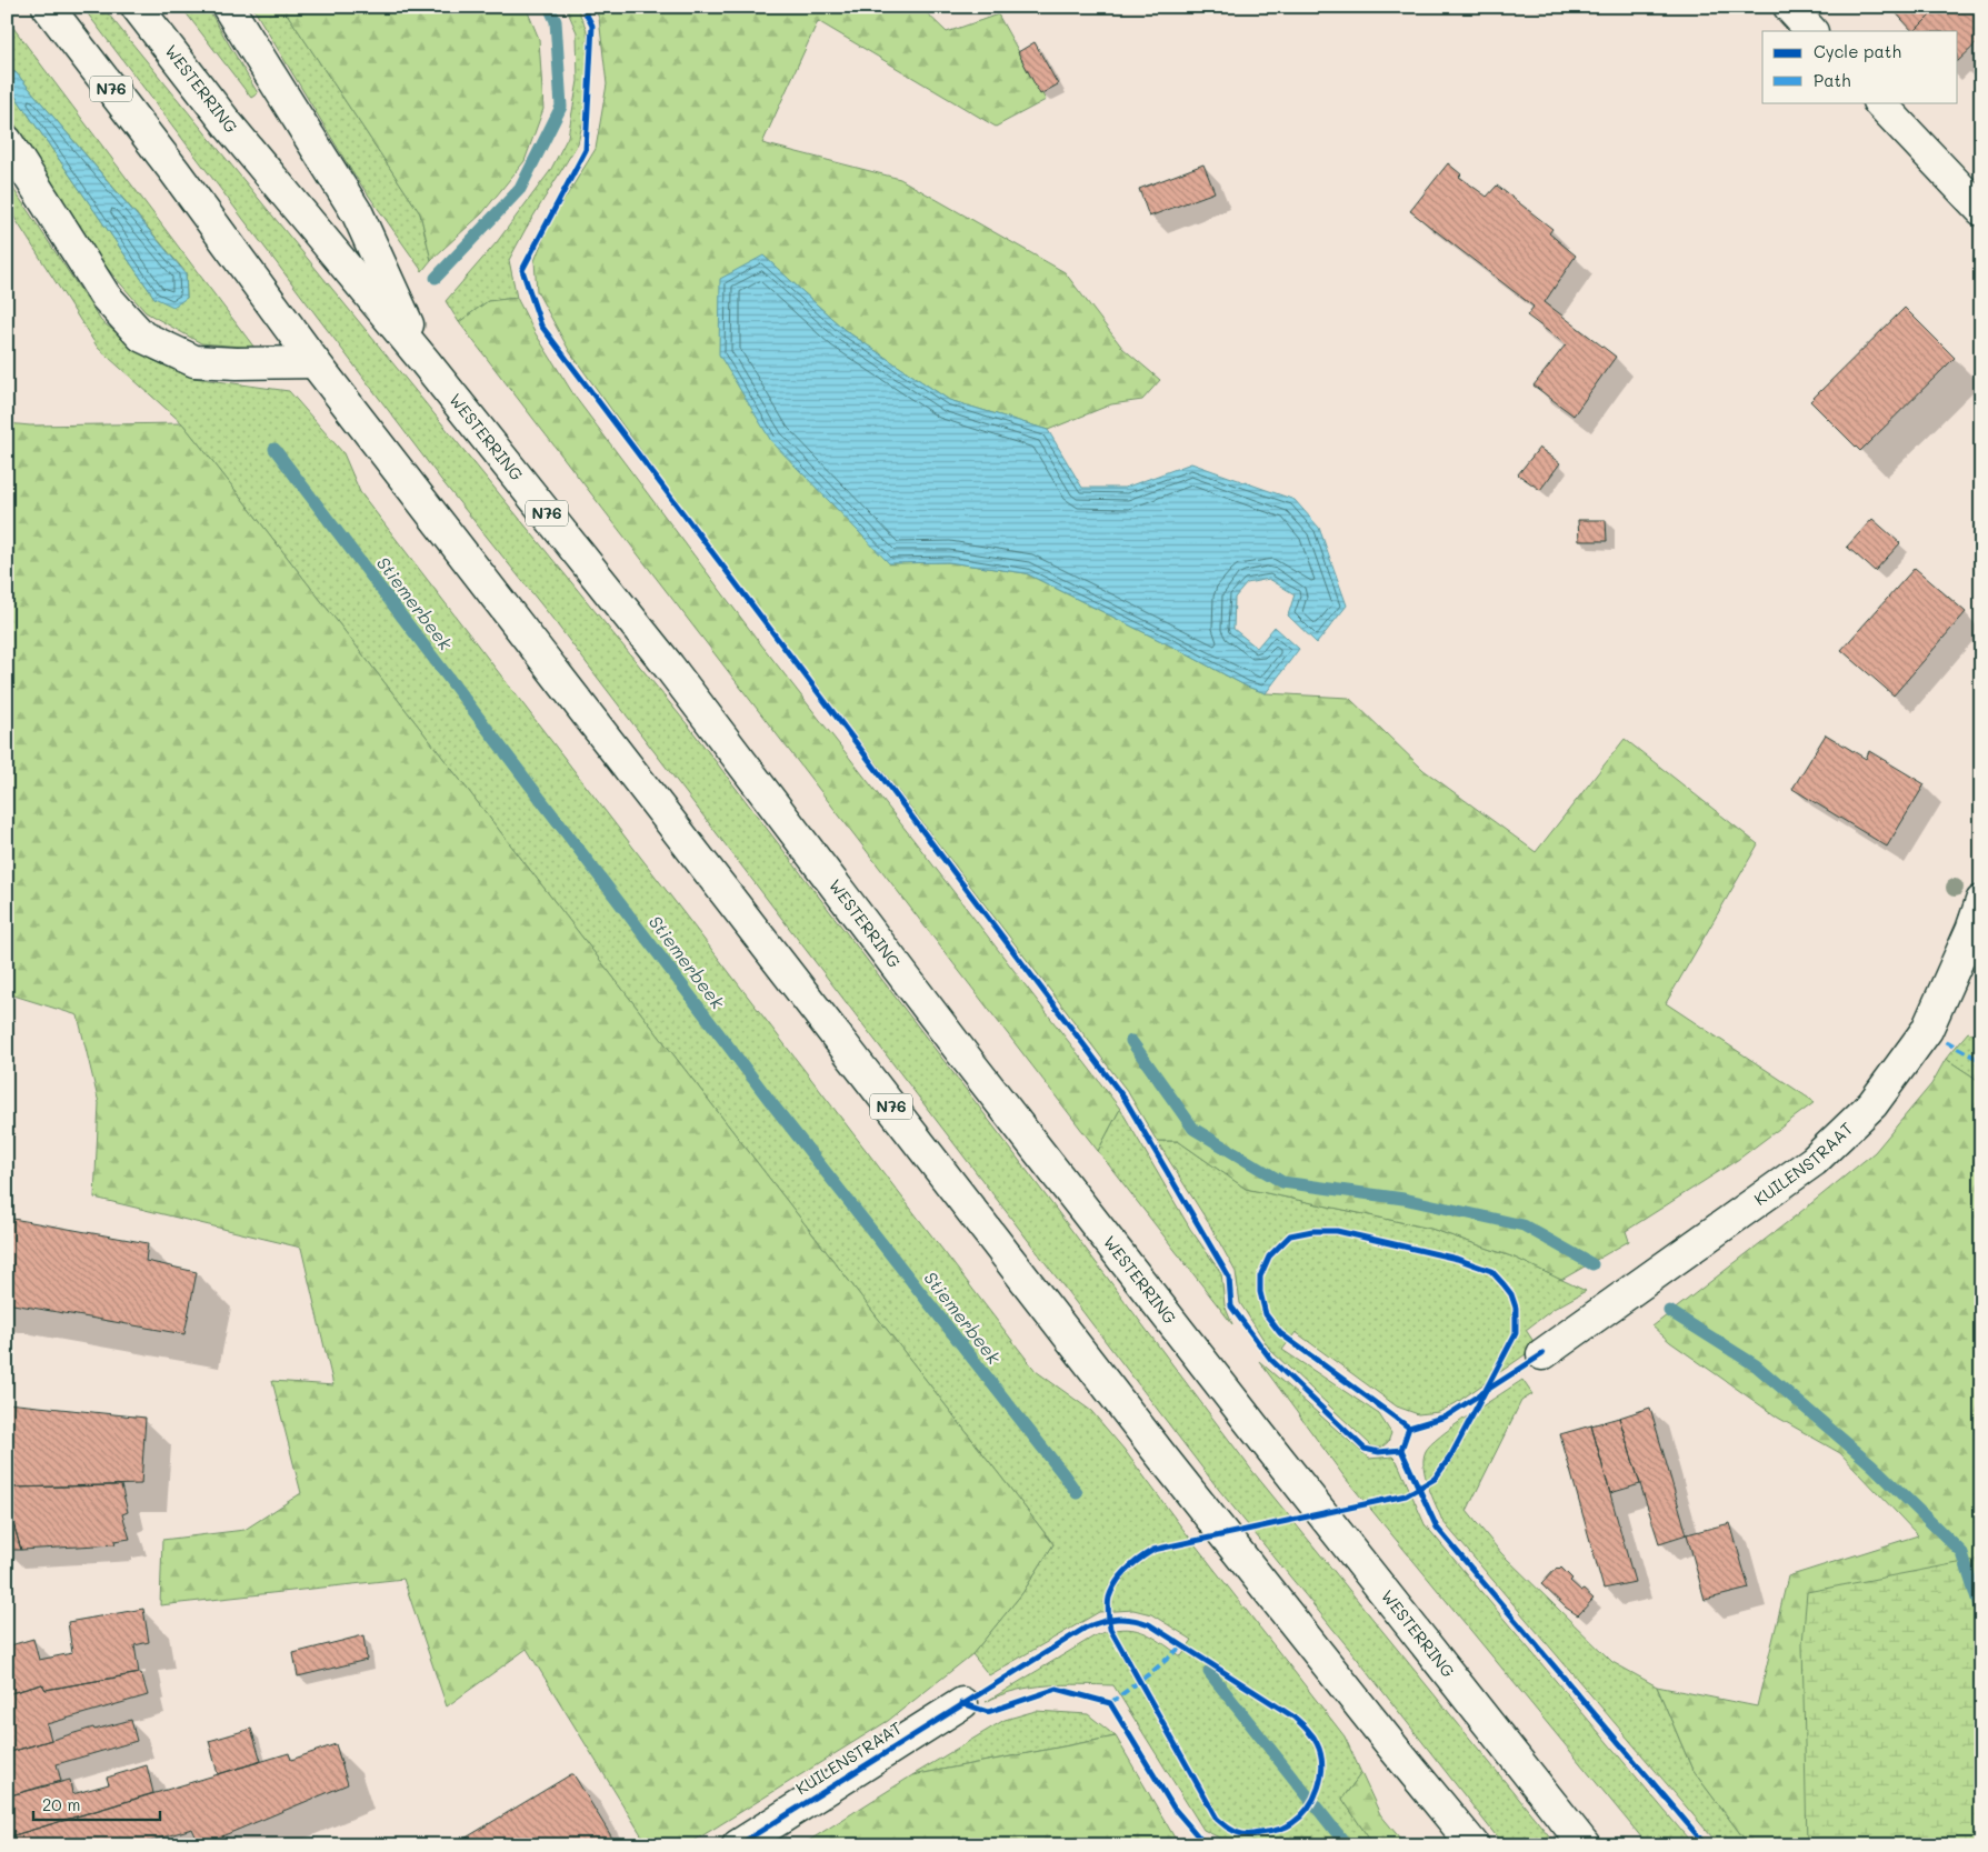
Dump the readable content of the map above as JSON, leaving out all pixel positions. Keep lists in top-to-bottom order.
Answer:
{
  "streets": {
    "main road": ["N76", "WESTERRING", "KUILENSTRAAT"]
  },
  "water": ["Stiemerbeek"],
  "legend": ["Cycle path", "Path"],
  "scale_bar": "20 m"
}
